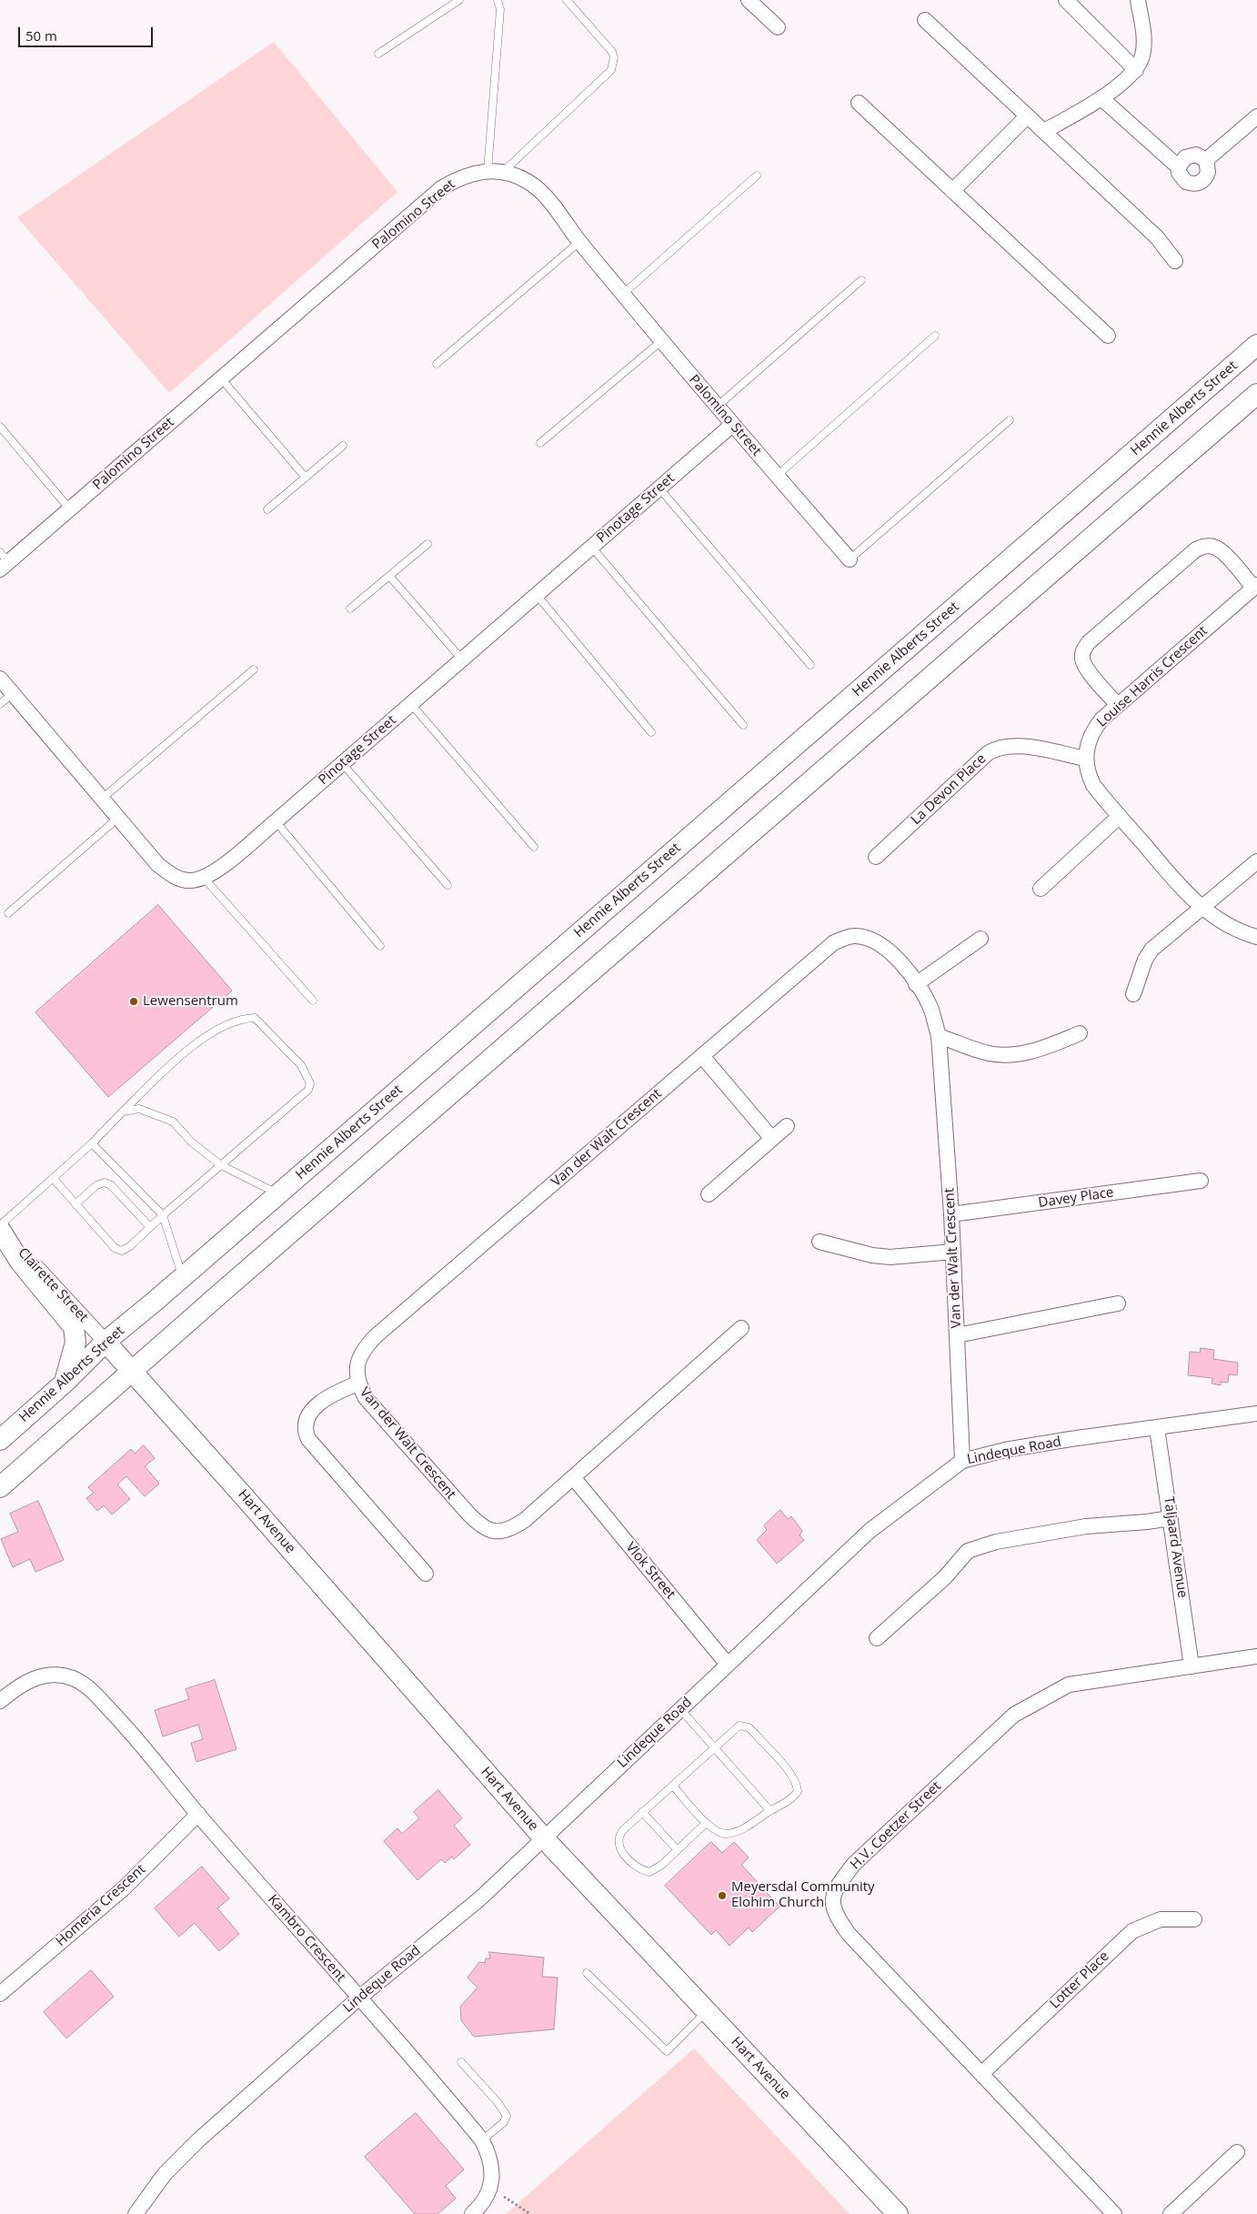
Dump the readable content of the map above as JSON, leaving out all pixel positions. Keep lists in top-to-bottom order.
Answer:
{
  "streets": {
    "street": [
      "Palomino Street",
      "Hennie Alberts Street",
      "Pinotage Street",
      "Louise Harris Crescent",
      "La Devon Place",
      "Van der Walt Crescent",
      "Davey Place",
      "Clairette Street",
      "Lindeque Road",
      "Hart Avenue",
      "Taljaard Avenue",
      "Vlok Street",
      "H.V. Coetzer Street",
      "Homeria Crescent",
      "Kambro Crescent",
      "Lotter Place"
    ]
  },
  "crossings": [
    ["Palomino Street", "Pinotage Street"],
    ["Hennie Alberts Street", "Clairette Street"],
    ["Hennie Alberts Street", "Hart Avenue"],
    ["Louise Harris Crescent", "La Devon Place"],
    ["Van der Walt Crescent", "Davey Place"],
    ["Van der Walt Crescent", "Lindeque Road"],
    ["Van der Walt Crescent", "Vlok Street"],
    ["Clairette Street", "Hart Avenue"],
    ["Lindeque Road", "Hart Avenue"],
    ["Lindeque Road", "Taljaard Avenue"],
    ["Lindeque Road", "Vlok Street"],
    ["Lindeque Road", "Kambro Crescent"],
    ["Taljaard Avenue", "H.V. Coetzer Street"],
    ["H.V. Coetzer Street", "Lotter Place"],
    ["Homeria Crescent", "Kambro Crescent"]
  ],
  "places": ["Lewensentrum", "Meyersdal Community Elohim Church"],
  "scale_bar": "50 m"
}
